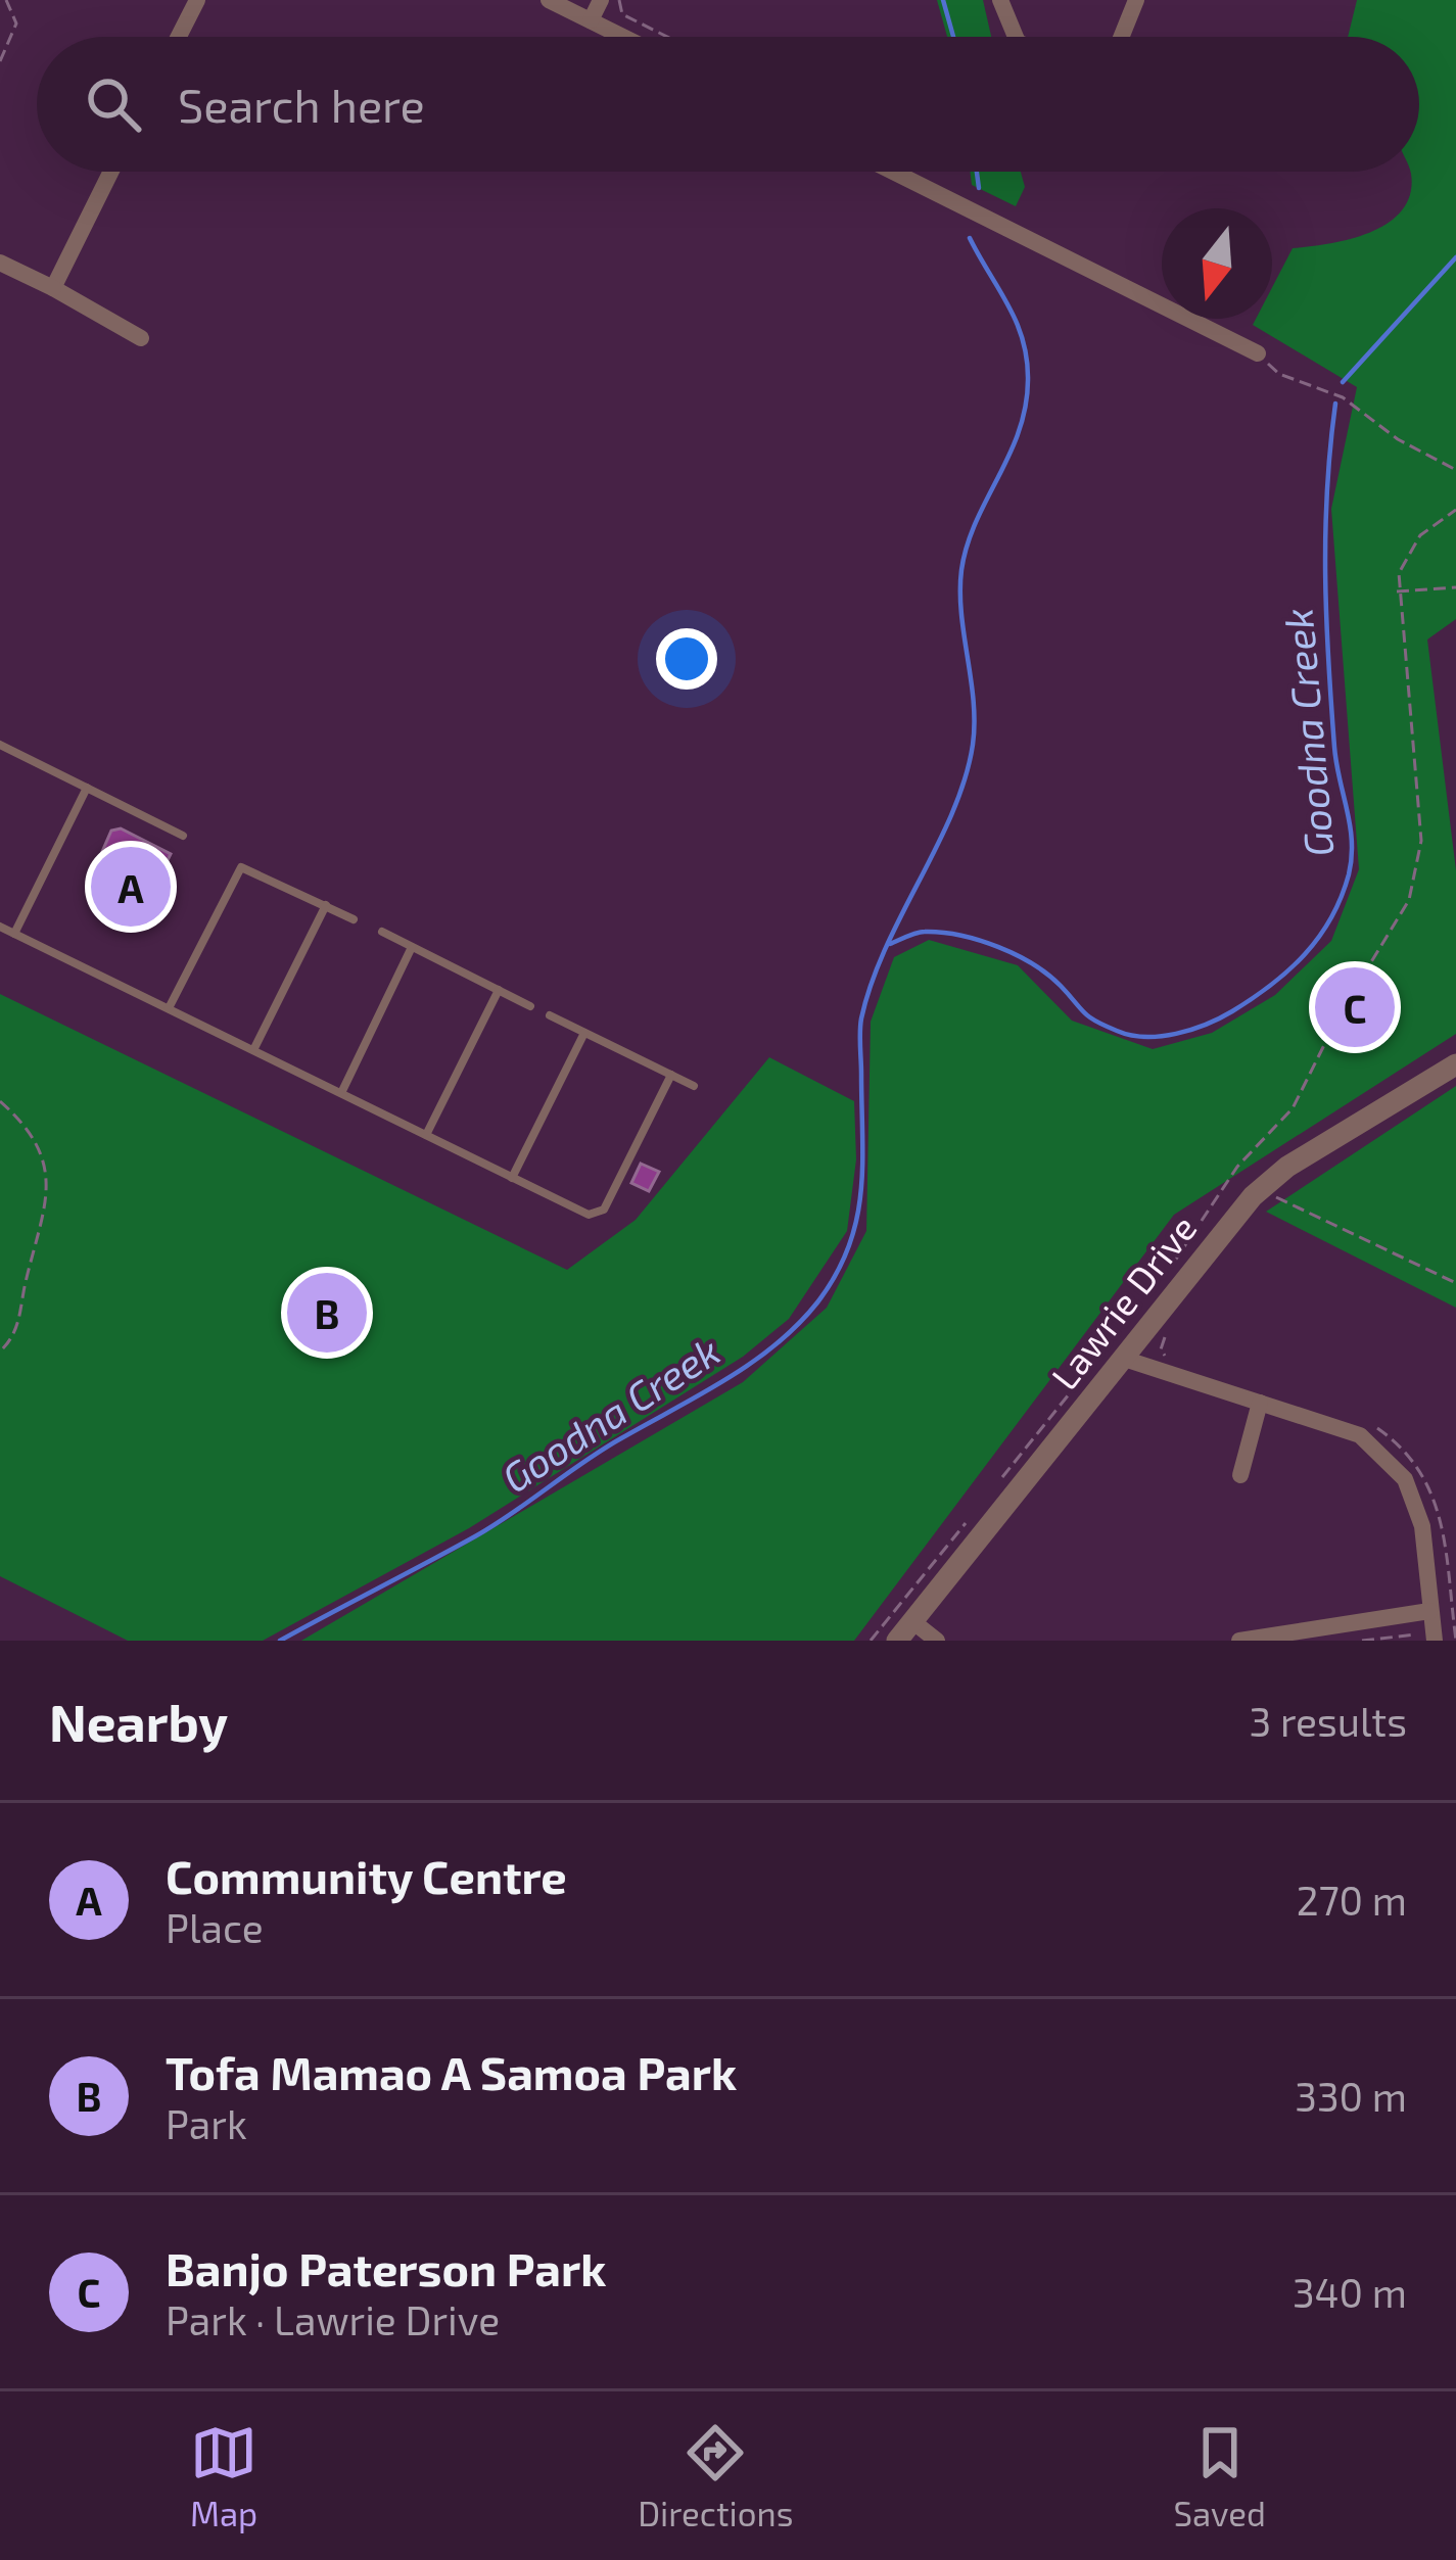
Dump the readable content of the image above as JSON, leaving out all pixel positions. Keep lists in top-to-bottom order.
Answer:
{
  "streets": {
    "street": ["Lawrie Drive"]
  },
  "water": ["Goodna Creek"],
  "north": "bottom",
  "page": {
    "search": "Search here",
    "pins": ["A", "C", "B"],
    "heading": ["Nearby", "3 results"],
    "list": [
      {
        "mark": "A",
        "name": "Community Centre",
        "note": "Place",
        "value": "270 m"
      },
      {
        "mark": "B",
        "name": "Tofa Mamao A Samoa Park",
        "note": "Park",
        "value": "330 m"
      },
      {
        "mark": "C",
        "name": "Banjo Paterson Park",
        "note": "Park · Lawrie Drive",
        "value": "340 m"
      }
    ],
    "nav": ["Map", "Directions", "Saved"]
  }
}
